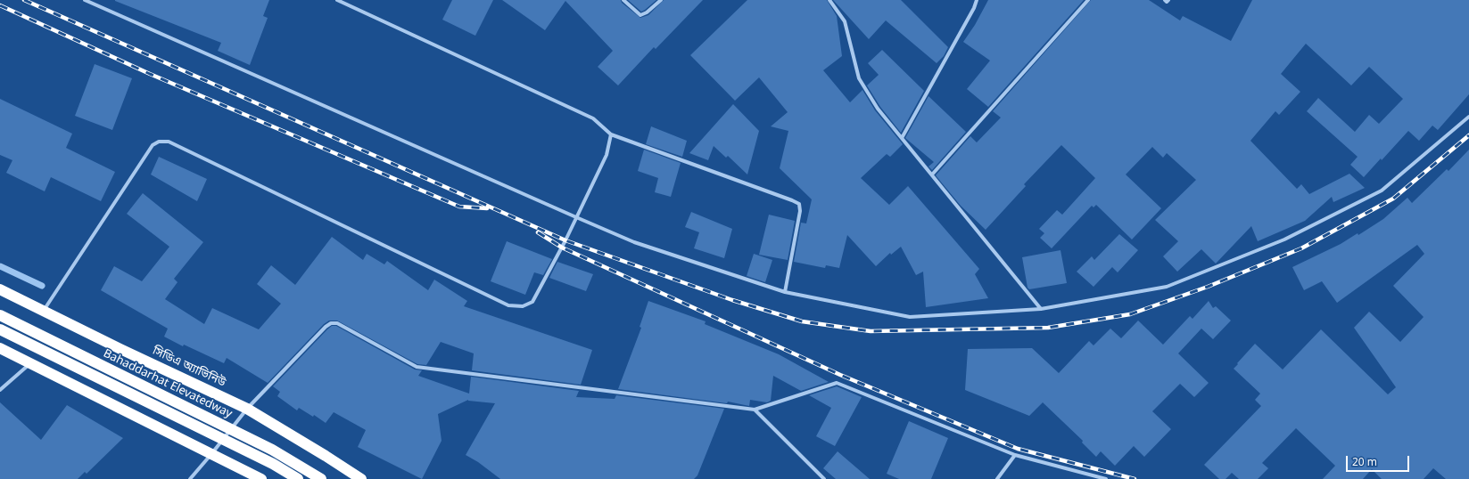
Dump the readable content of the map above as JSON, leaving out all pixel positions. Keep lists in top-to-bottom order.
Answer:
{
  "streets": {
    "highway": ["সিডিএ অ্যাভিনিউ", "Bahaddarhat Elevatedway"]
  },
  "scale_bar": "20 m"
}
